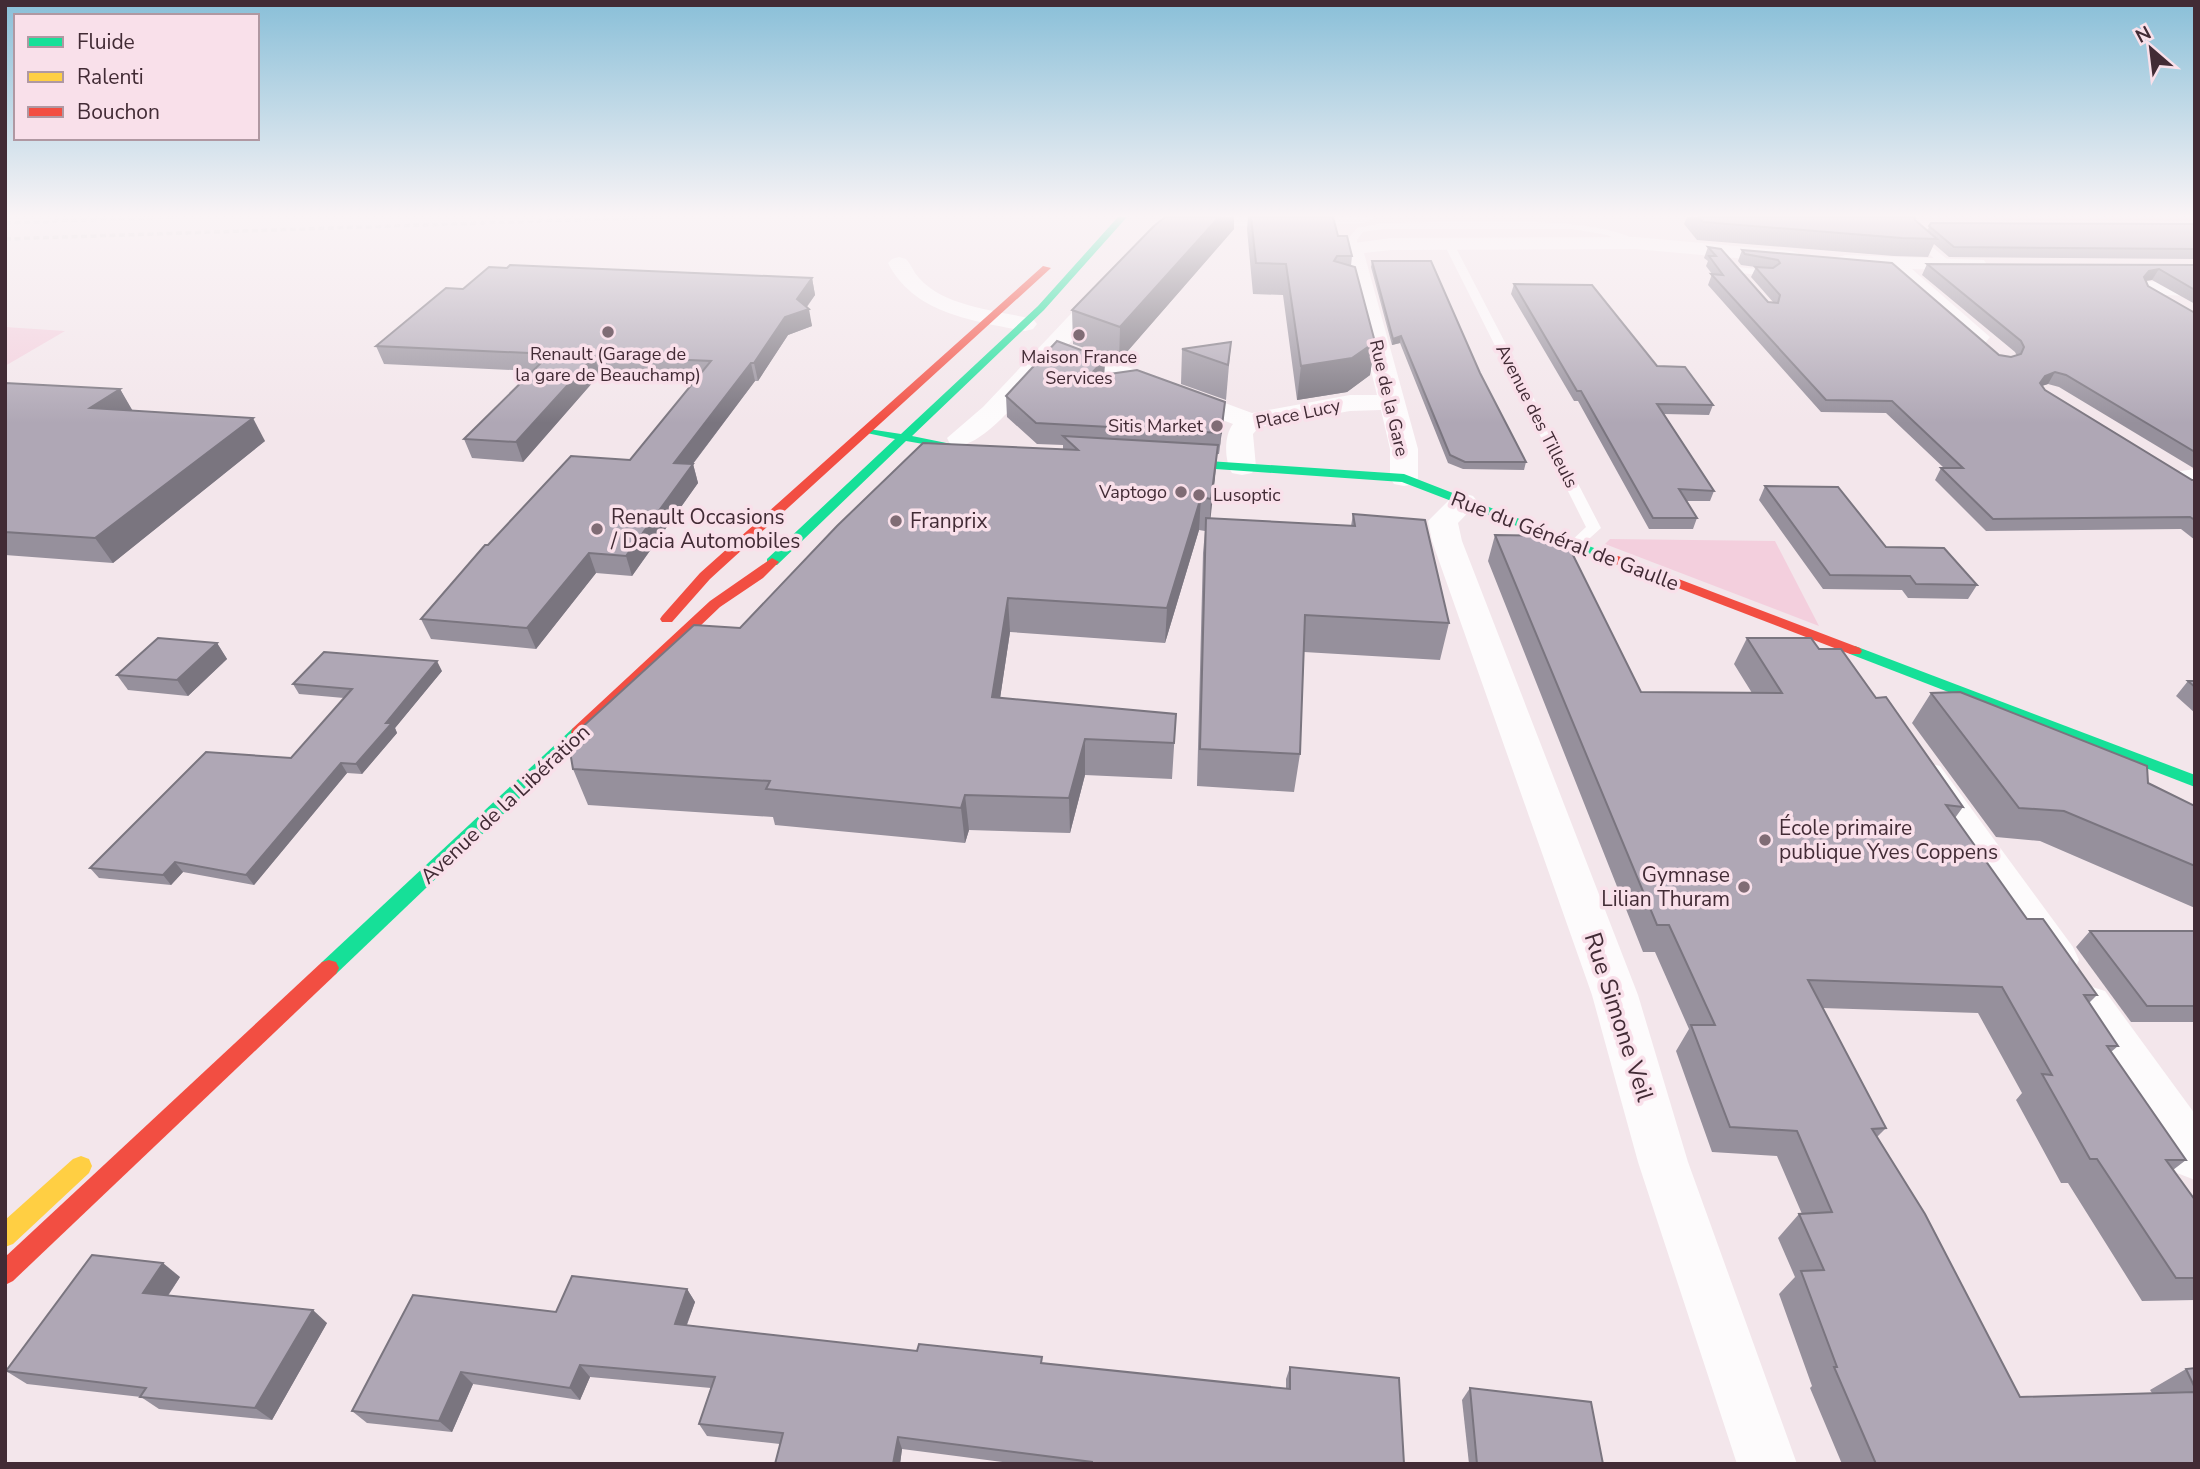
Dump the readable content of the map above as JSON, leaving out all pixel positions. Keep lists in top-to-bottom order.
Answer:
{
  "streets": {
    "main road": ["Rue du Général de Gaulle", "Avenue de la Libération"],
    "street": ["Rue de la Gare", "Place Lucy", "Rue Simone Veil"],
    "lane": ["Avenue des Tilleuls"]
  },
  "crossings": [
    ["Rue de la Gare", "Place Lucy"],
    ["Rue de la Gare", "Rue du Général de Gaulle"],
    ["Place Lucy", "Rue du Général de Gaulle"],
    ["Avenue des Tilleuls", "Rue du Général de Gaulle"],
    ["Rue du Général de Gaulle", "Rue Simone Veil"]
  ],
  "places": [
    "Renault (Garage de la gare de Beauchamp)",
    "Maison France Services",
    "Sitis Market",
    "Vaptogo",
    "Lusoptic",
    "Franprix",
    "Renault Occasions / Dacia Automobiles",
    "École primaire publique Yves Coppens",
    "Gymnase Lilian Thuram"
  ],
  "legend": ["Fluide", "Ralenti", "Bouchon"],
  "north": "top left"
}
